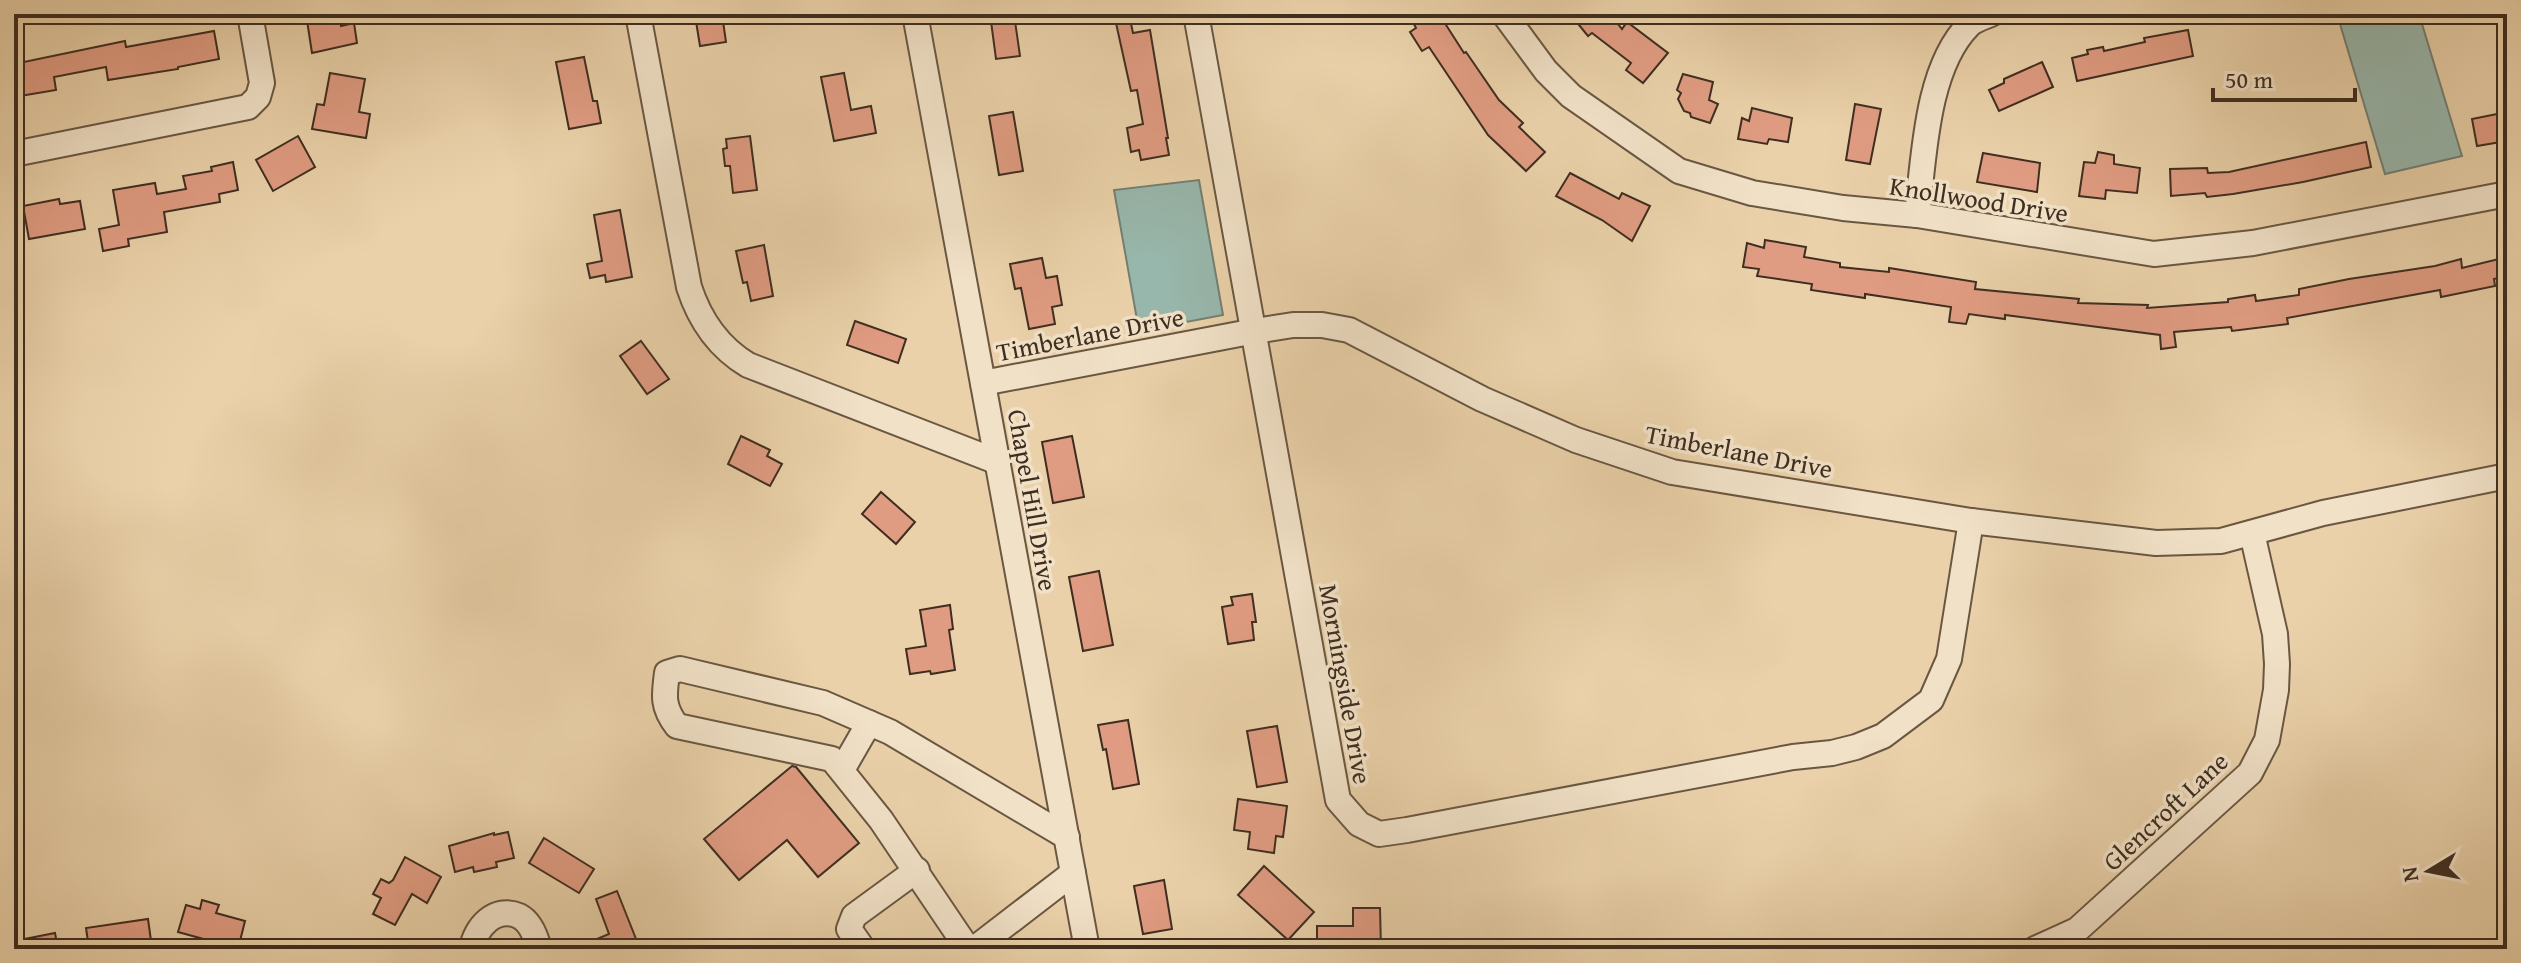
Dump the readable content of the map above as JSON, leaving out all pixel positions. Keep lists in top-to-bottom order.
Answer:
{
  "streets": {
    "street": [
      "Knollwood Drive",
      "Timberlane Drive",
      "Chapel Hill Drive",
      "Morningside Drive",
      "Glencroft Lane"
    ]
  },
  "crossings": [
    ["Timberlane Drive", "Chapel Hill Drive"],
    ["Timberlane Drive", "Morningside Drive"],
    ["Timberlane Drive", "Glencroft Lane"]
  ],
  "scale_bar": "50 m",
  "north": "left"
}
